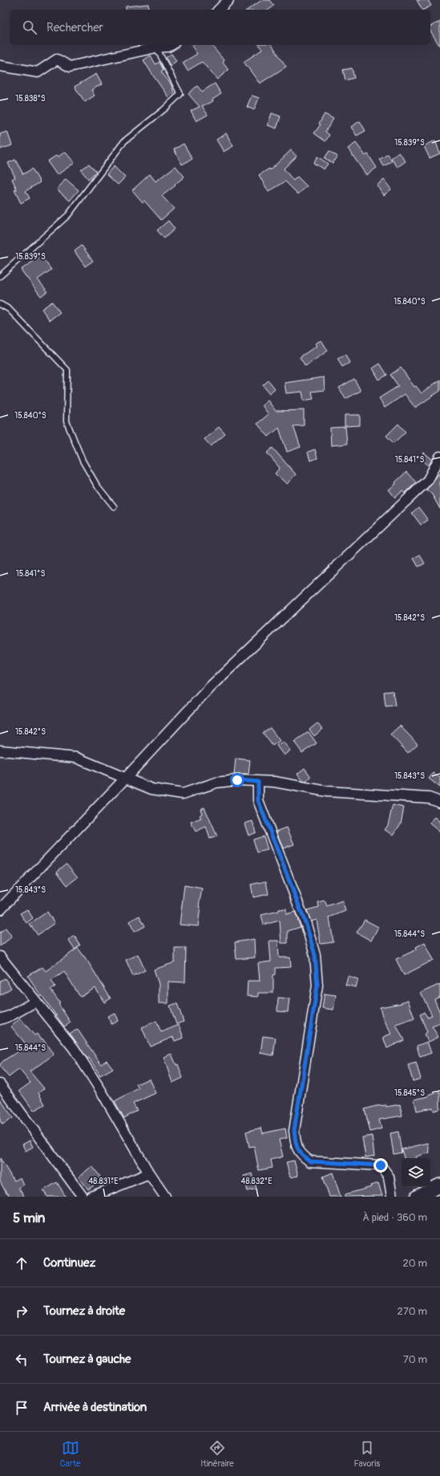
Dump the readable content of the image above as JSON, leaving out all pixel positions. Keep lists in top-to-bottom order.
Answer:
{
  "page": {
    "search": "Rechercher",
    "heading": ["5 min", "À pied · 360 m"],
    "list": [
      ["Continuez", "20 m"],
      ["Tournez à droite", "270 m"],
      ["Tournez à gauche", "70 m"],
      "Arrivée à destination"
    ],
    "nav": ["Carte", "Itinéraire", "Favoris"]
  },
  "coordinates": [
    "15.838°S",
    "15.839°S",
    "15.840°S",
    "15.841°S",
    "15.842°S",
    "15.843°S",
    "15.844°S",
    "15.845°S",
    "48.831°E",
    "48.832°E"
  ]
}
